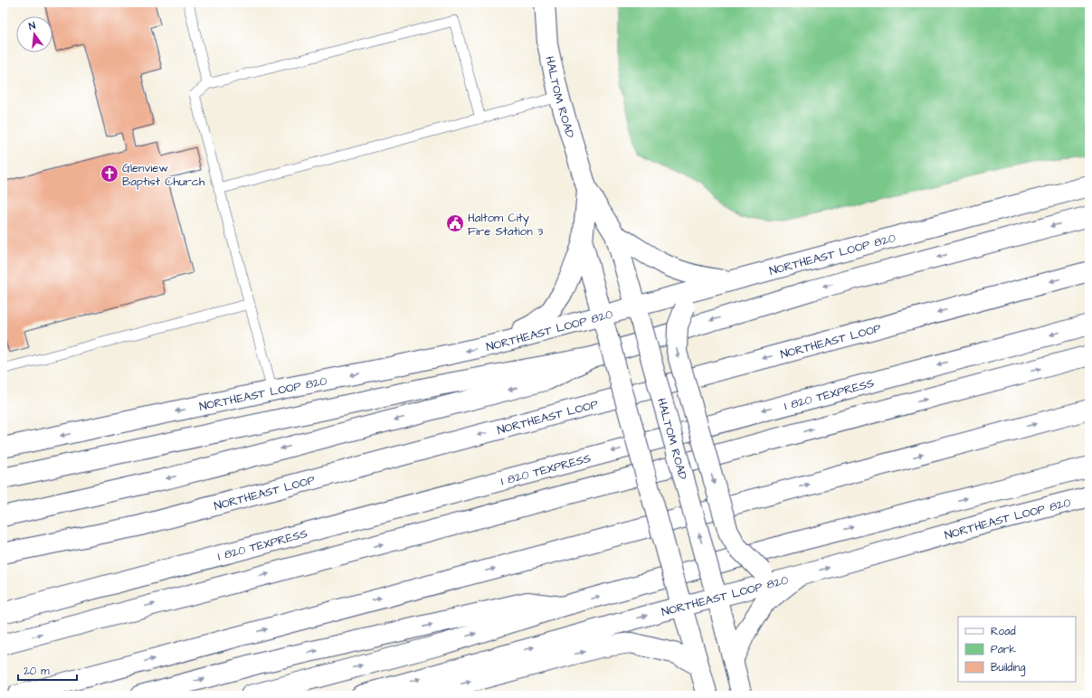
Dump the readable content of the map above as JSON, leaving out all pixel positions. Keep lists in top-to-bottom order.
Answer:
{
  "streets": {
    "main road": [
      "HALTOM ROAD",
      "NORTHEAST LOOP 820",
      "NORTHEAST LOOP",
      "I 820 TEXPRESS"
    ]
  },
  "crossings": [
    ["HALTOM ROAD", "NORTHEAST LOOP 820"]
  ],
  "places": {
    "church": ["Glenview Baptist Church"],
    "public building": ["Haltom City Fire Station 3"]
  },
  "legend": ["Road", "Park", "Building"],
  "scale_bar": "20 m",
  "north": "top"
}
